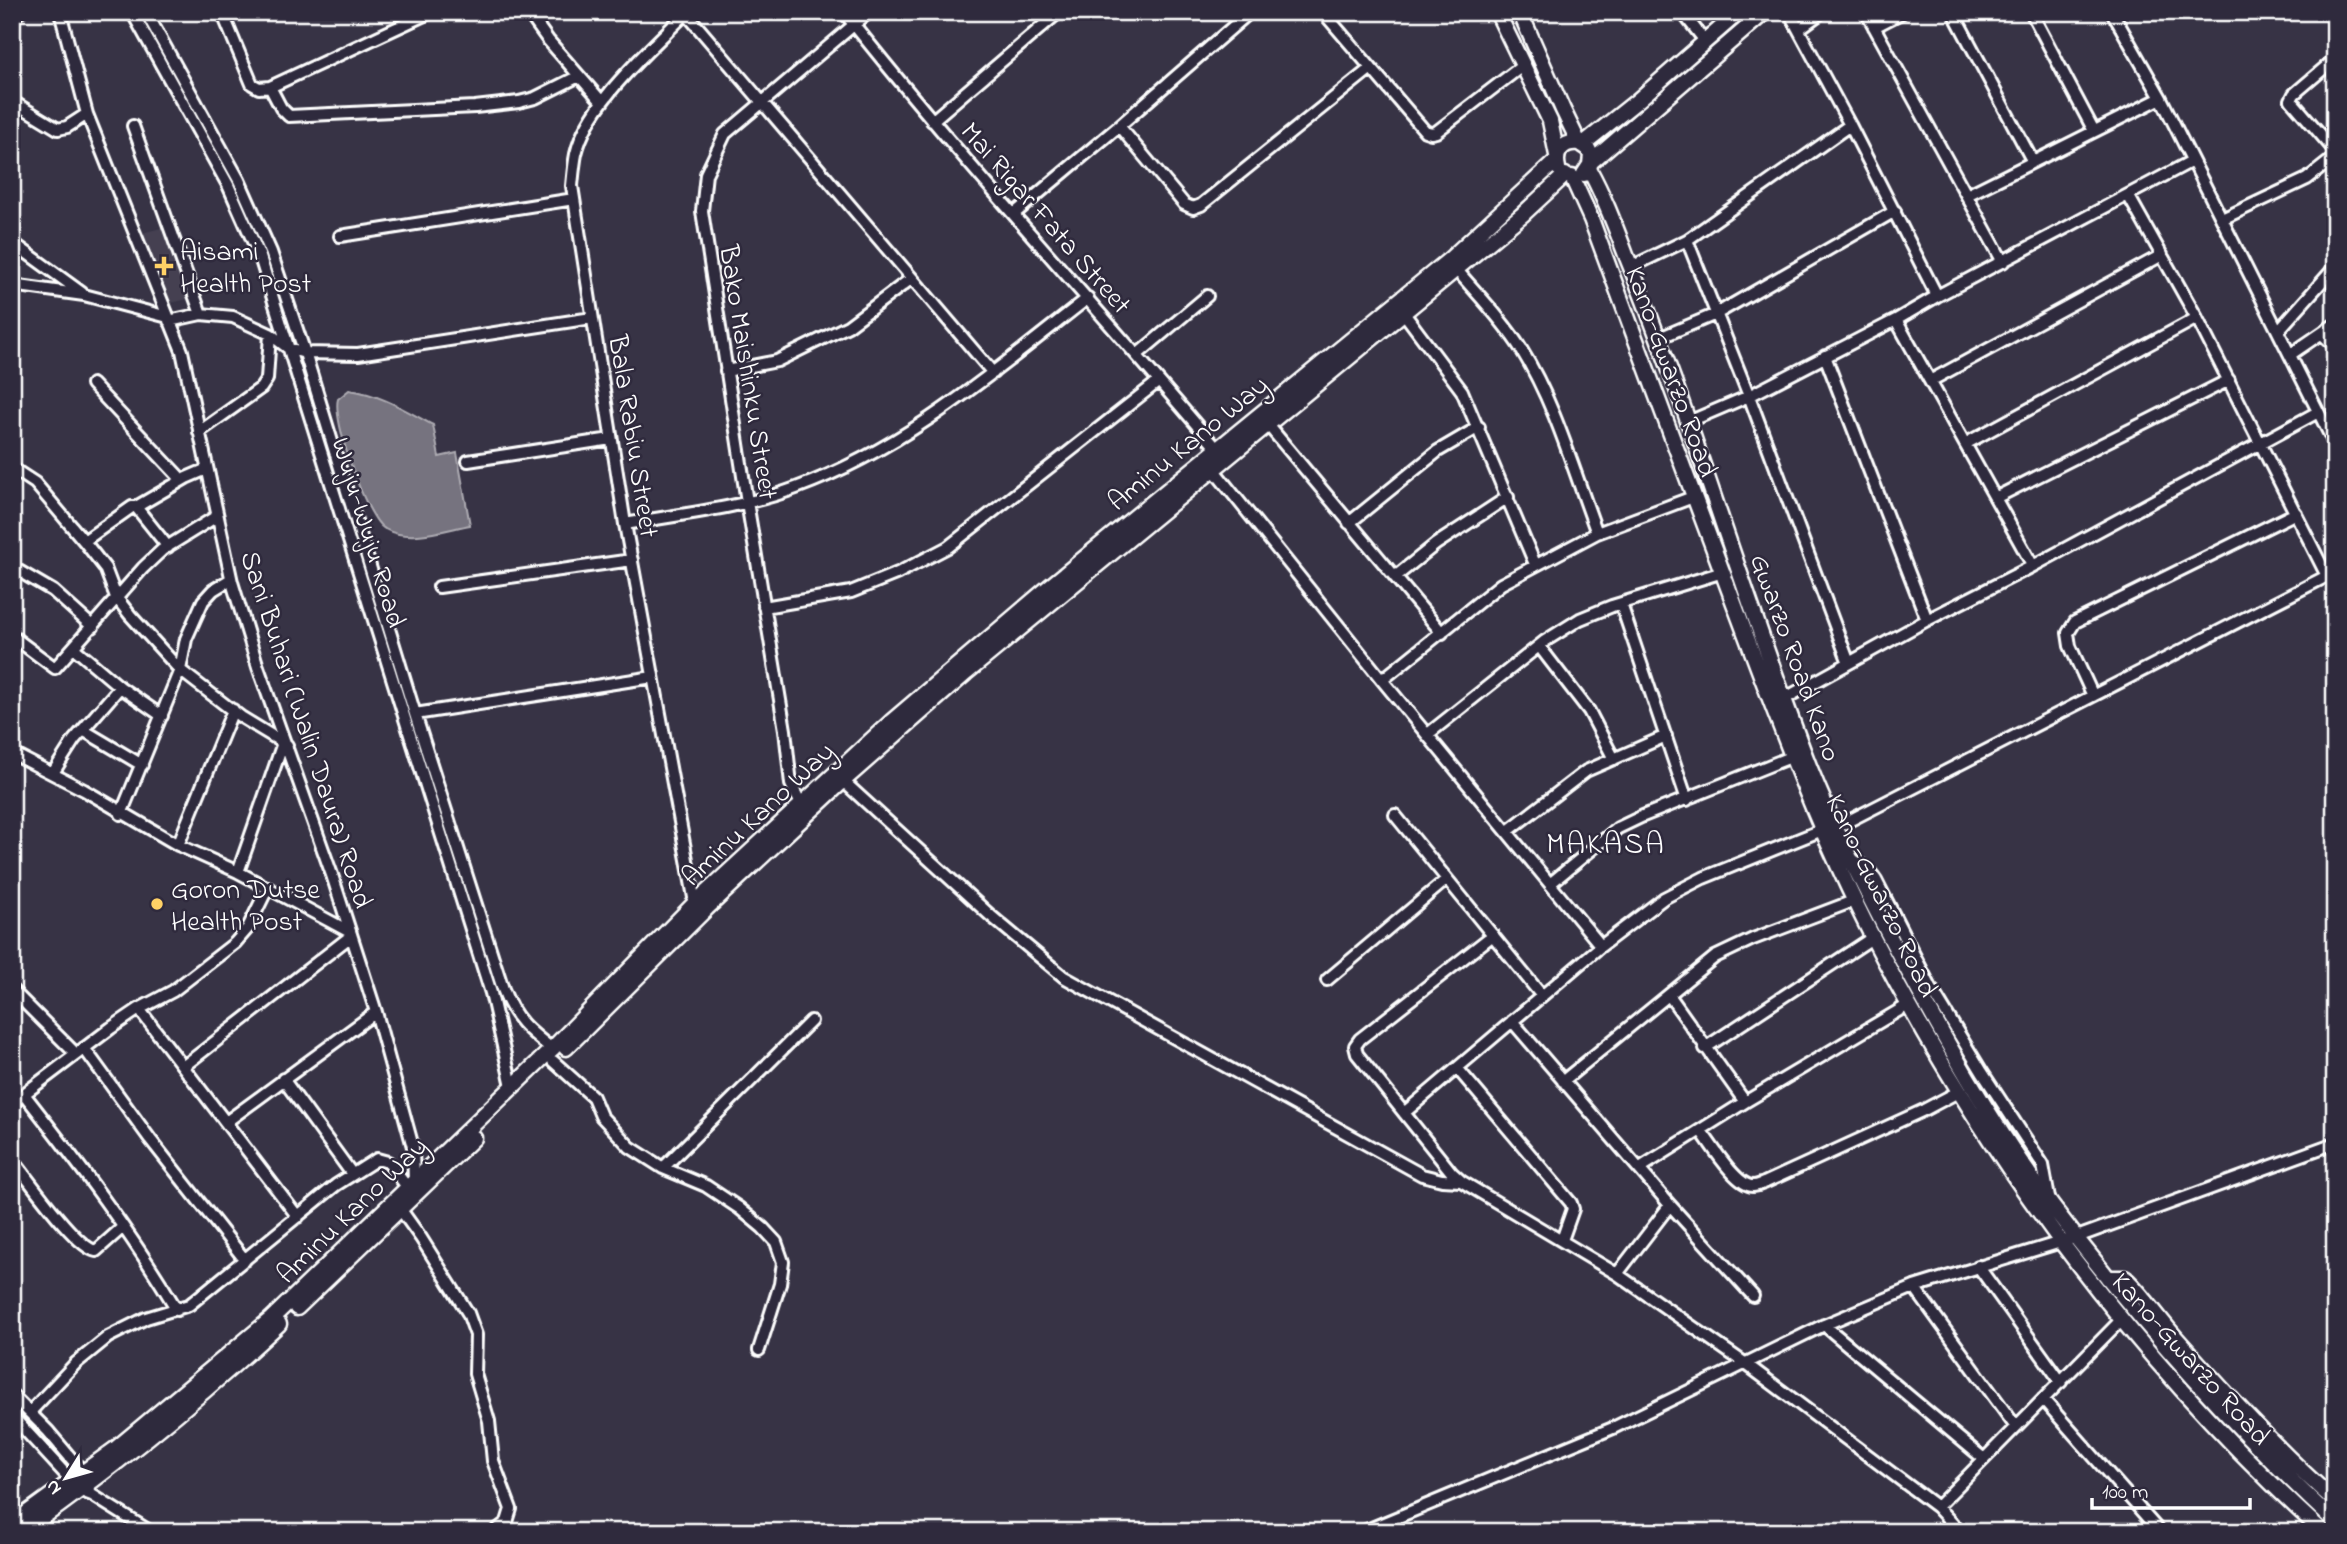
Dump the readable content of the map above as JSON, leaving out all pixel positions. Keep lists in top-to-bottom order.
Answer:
{
  "streets": {
    "main road": ["Kano-Gwarzo Road", "Aminu Kano Way", "Gwarzo Road Kano"],
    "street": [
      "Mai Rigar Fata Street",
      "Bako Maishinku Street",
      "Bala Rabiu Street",
      "Wuju-Wuju Road",
      "Sani Buhari (Walin Daura) Road"
    ]
  },
  "crossings": [
    ["Mai Rigar Fata Street", "Bako Maishinku Street"],
    ["Mai Rigar Fata Street", "Aminu Kano Way"],
    ["Kano-Gwarzo Road", "Aminu Kano Way"],
    ["Kano-Gwarzo Road", "Gwarzo Road Kano"],
    ["Bako Maishinku Street", "Aminu Kano Way"],
    ["Bala Rabiu Street", "Aminu Kano Way"],
    ["Aminu Kano Way", "Wuju-Wuju Road"],
    ["Aminu Kano Way", "Gwarzo Road Kano"],
    ["Aminu Kano Way", "Sani Buhari (Walin Daura) Road"]
  ],
  "districts": ["MAKASA"],
  "places": {
    "health": ["Aisami Health Post"],
    "other": ["Goron Dutse Health Post"]
  },
  "scale_bar": "100 m",
  "north": "bottom left"
}
